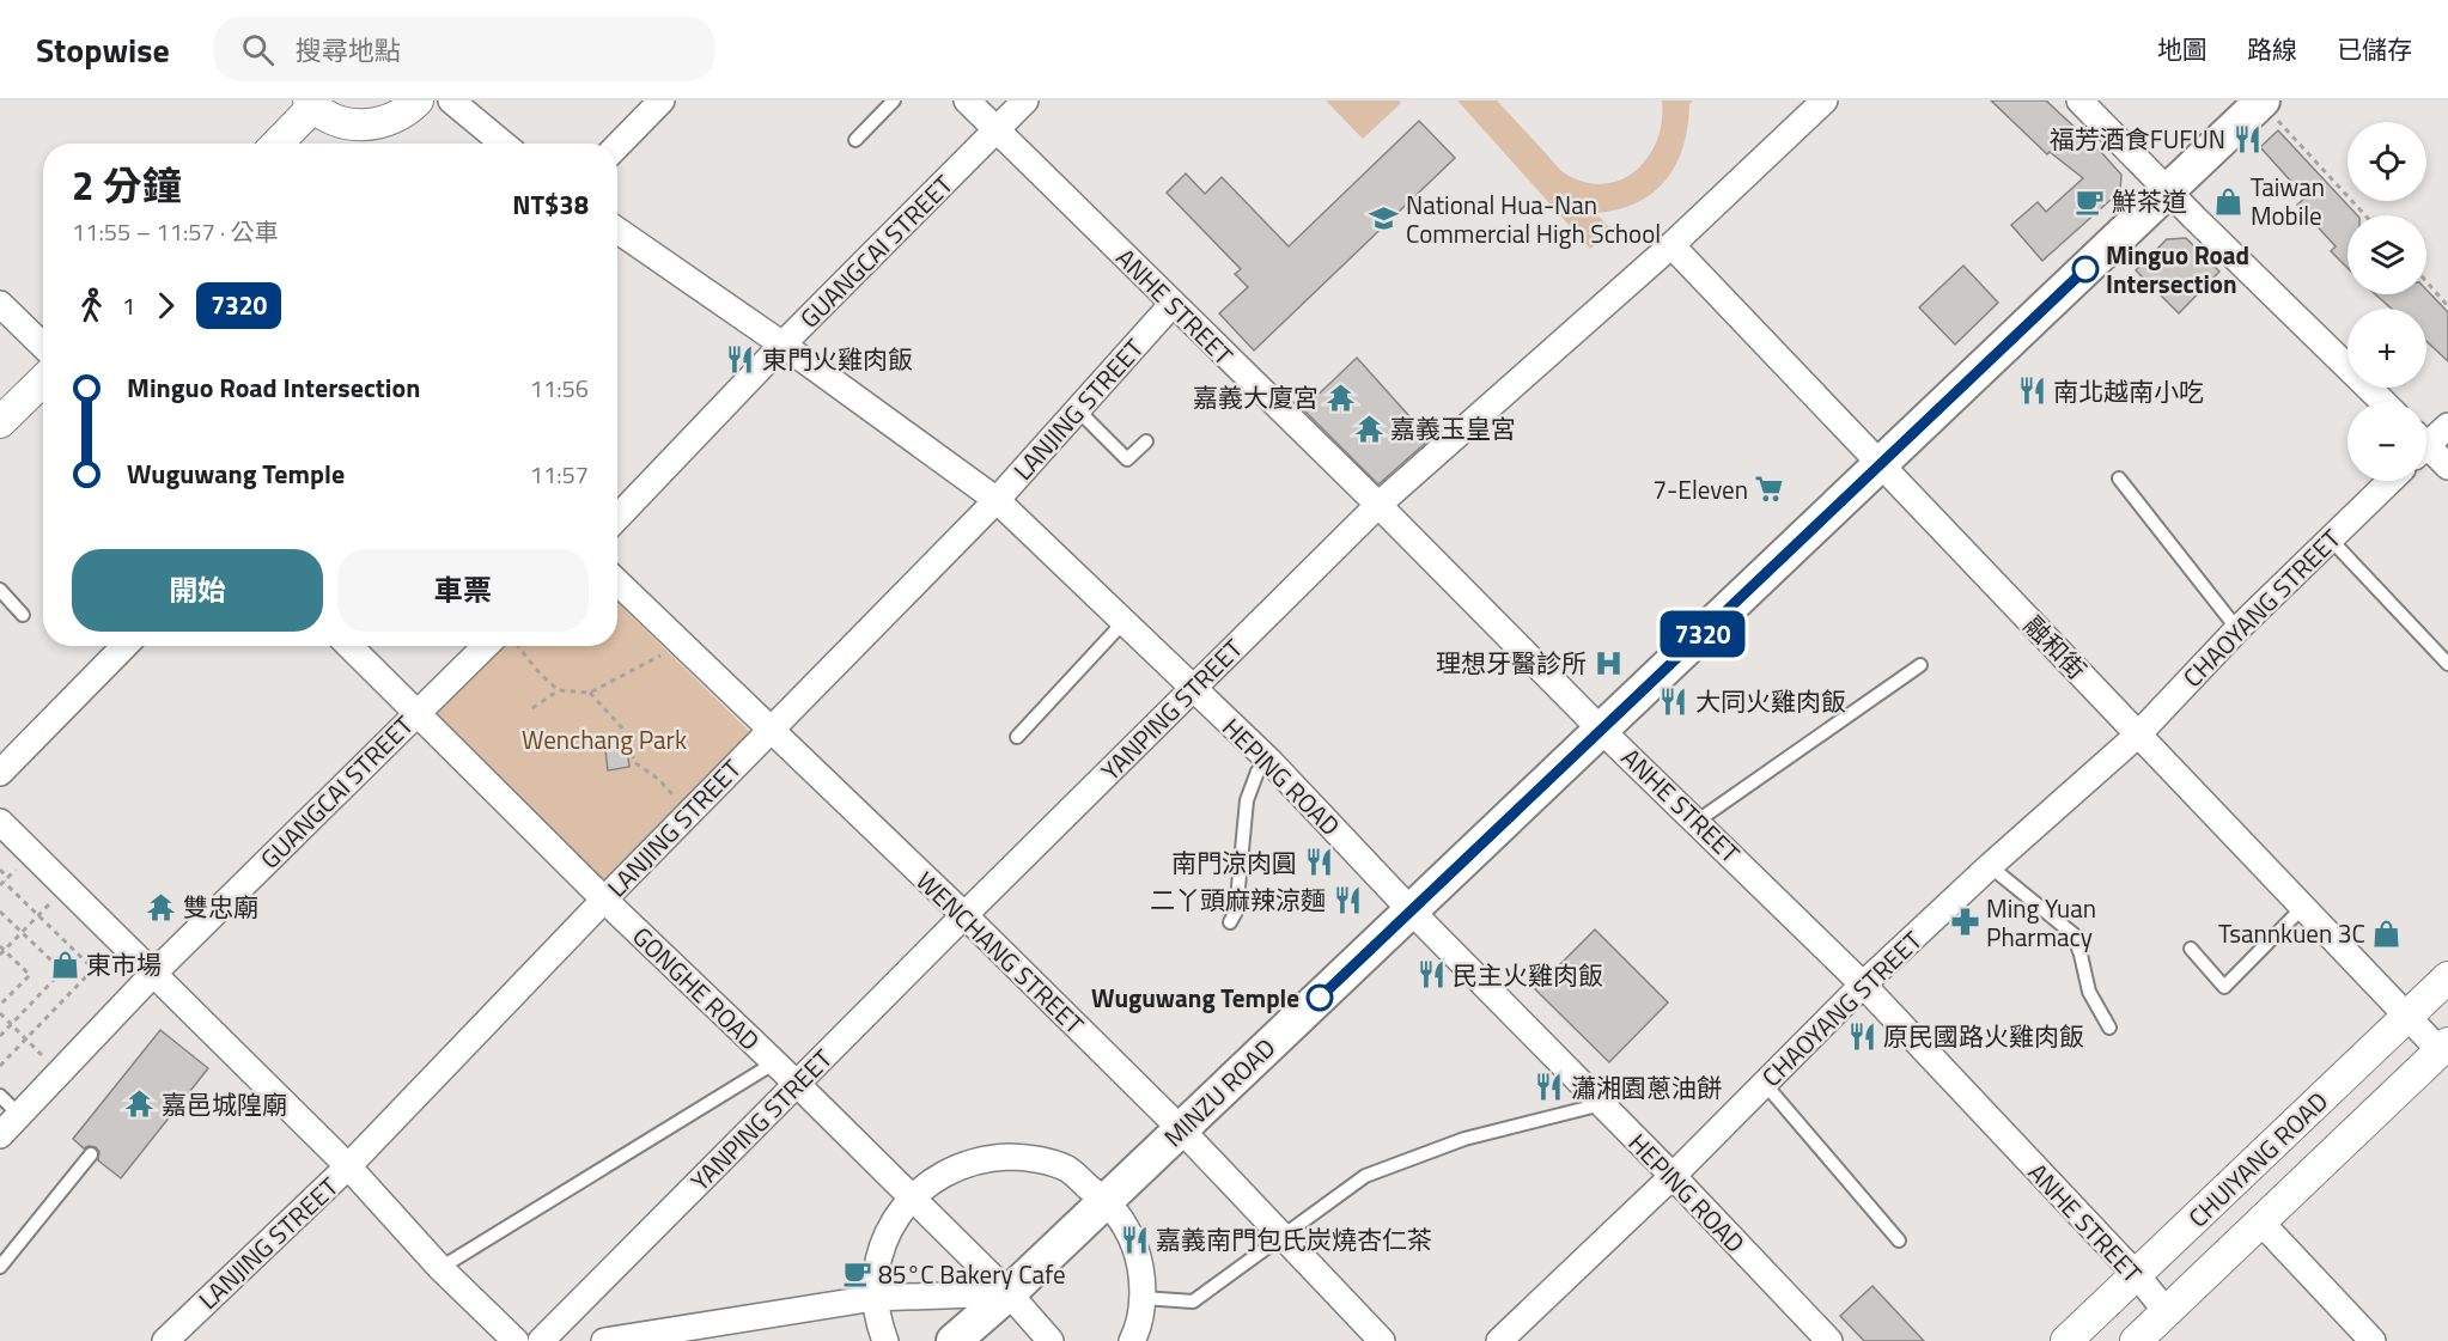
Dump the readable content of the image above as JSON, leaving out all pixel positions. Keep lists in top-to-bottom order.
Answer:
{
  "streets": {
    "main road": ["MINZU ROAD"],
    "street": [
      "GUANGCAI STREET",
      "ANHE STREET",
      "LANJING STREET",
      "CHAOYANG STREET",
      "融和街",
      "YANPING STREET",
      "HEPING ROAD",
      "WENCHANG STREET",
      "GONGHE ROAD",
      "CHUIYANG ROAD"
    ]
  },
  "crossings": [
    ["GUANGCAI STREET", "ANHE STREET"],
    ["GUANGCAI STREET", "HEPING ROAD"],
    ["GUANGCAI STREET", "GONGHE ROAD"],
    ["ANHE STREET", "LANJING STREET"],
    ["ANHE STREET", "CHAOYANG STREET"],
    ["ANHE STREET", "YANPING STREET"],
    ["ANHE STREET", "MINZU ROAD"],
    ["ANHE STREET", "CHUIYANG ROAD"],
    ["LANJING STREET", "HEPING ROAD"],
    ["LANJING STREET", "WENCHANG STREET"],
    ["LANJING STREET", "GONGHE ROAD"],
    ["CHAOYANG STREET", "融和街"],
    ["CHAOYANG STREET", "HEPING ROAD"],
    ["融和街", "YANPING STREET"],
    ["融和街", "MINZU ROAD"],
    ["融和街", "CHUIYANG ROAD"],
    ["YANPING STREET", "HEPING ROAD"],
    ["YANPING STREET", "WENCHANG STREET"],
    ["YANPING STREET", "GONGHE ROAD"],
    ["HEPING ROAD", "MINZU ROAD"],
    ["WENCHANG STREET", "MINZU ROAD"],
    ["GONGHE ROAD", "MINZU ROAD"]
  ],
  "parks": ["Wenchang Park"],
  "places": {
    "restaurant": [
      "福芳酒食FUFUN",
      "東門火雞肉飯",
      "南北越南小吃",
      "大同火雞肉飯",
      "南門涼肉圓",
      "二丫頭麻辣涼麵",
      "民主火雞肉飯",
      "原民國路火雞肉飯",
      "瀟湘園蔥油餅",
      "嘉義南門包氏炭燒杏仁茶"
    ],
    "cafe": ["鮮茶道", "85°C Bakery Cafe"],
    "shop": ["Taiwan Mobile", "Tsannkuen 3C", "東市場"],
    "school or university": ["National Hua-Nan Commercial High School"],
    "other": ["Minguo Road Intersection", "Wuguwang Temple"],
    "temple": [
      "嘉義大廈宮",
      "嘉義玉皇宮",
      "雙忠廟",
      "嘉邑城隍廟"
    ],
    "supermarket": ["7-Eleven"],
    "hospital": ["理想牙醫診所"],
    "pharmacy": ["Ming Yuan Pharmacy"]
  },
  "lines": ["bus line 7320"],
  "page": {
    "header": "Stopwise",
    "search": "搜尋地點",
    "nav": ["地圖", "路線", "已儲存"],
    "on_map": "7320",
    "map_buttons": ["+", "−"],
    "heading": ["2 分鐘", "11:55 – 11:57 · 公車", "NT$38"],
    "legs": ["1", "7320"],
    "list": [
      {
        "name": "Minguo Road Intersection",
        "value": "11:56"
      },
      {
        "name": "Wuguwang Temple",
        "value": "11:57"
      }
    ],
    "buttons": ["開始", "車票"]
  }
}
